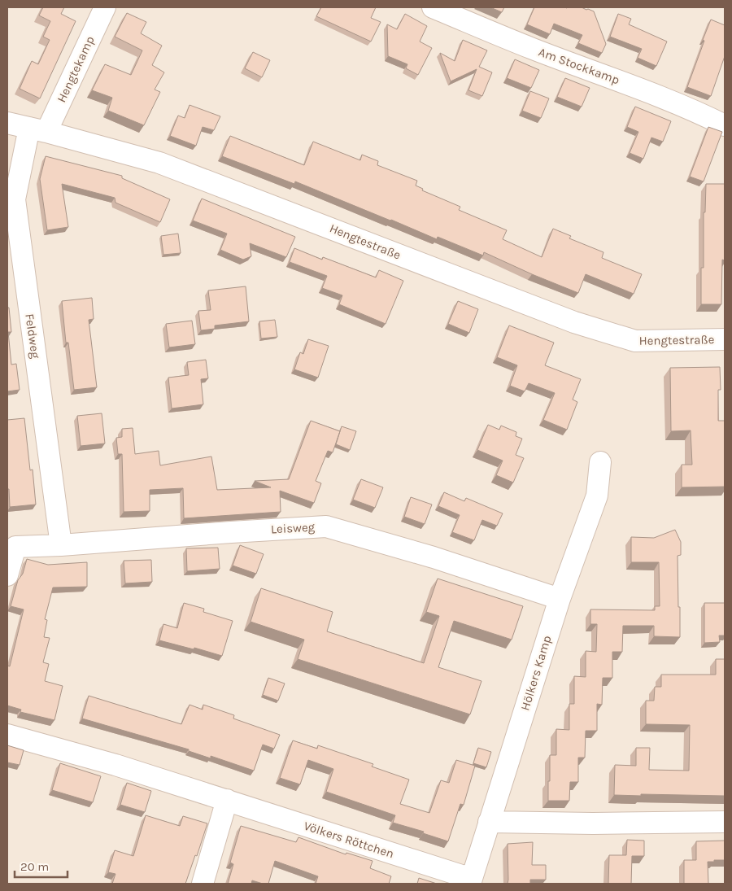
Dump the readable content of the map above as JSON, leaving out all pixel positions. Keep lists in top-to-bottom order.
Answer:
{
  "streets": {
    "street": [
      "Am Stockkamp",
      "Hengtekamp",
      "Hengtestraße",
      "Feldweg",
      "Leisweg",
      "Hölkers Kamp",
      "Völkers Röttchen"
    ]
  },
  "crossings": [
    ["Hengtekamp", "Hengtestraße"],
    ["Hengtekamp", "Feldweg"],
    ["Hengtestraße", "Feldweg"],
    ["Feldweg", "Leisweg"],
    ["Leisweg", "Hölkers Kamp"],
    ["Hölkers Kamp", "Völkers Röttchen"]
  ],
  "scale_bar": "20 m"
}
